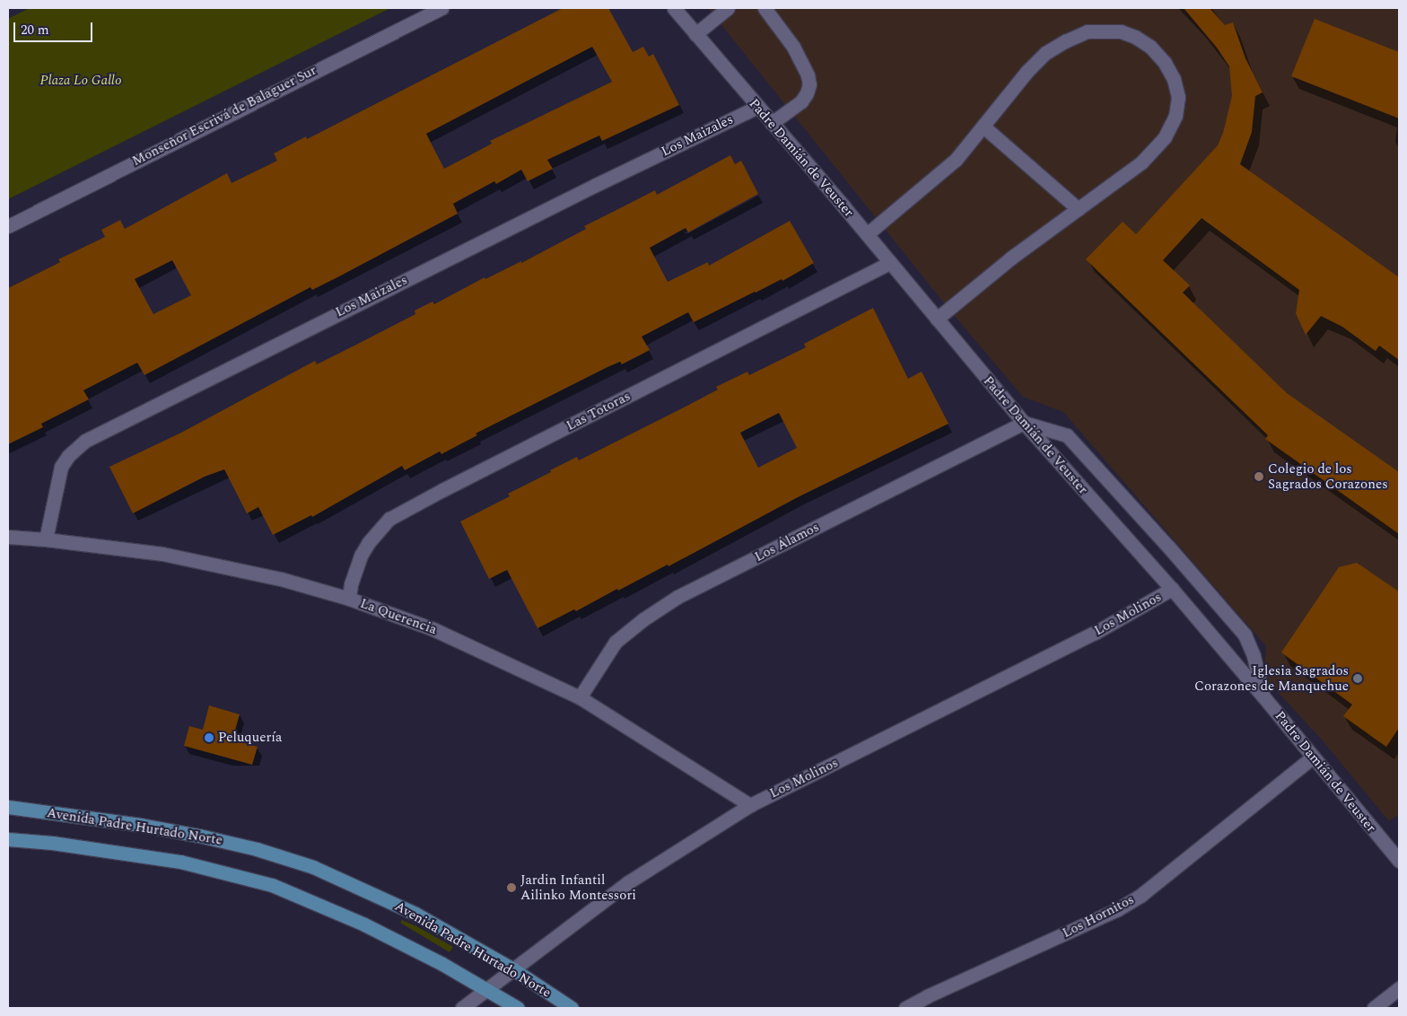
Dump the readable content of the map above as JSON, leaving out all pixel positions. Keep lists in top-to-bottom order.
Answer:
{
  "streets": {
    "main road": ["Avenida Padre Hurtado Norte"],
    "street": [
      "Monseñor Escrivá de Balaguer Sur",
      "Los Maizales",
      "Padre Damián de Veuster",
      "Las Totoras",
      "Los Álamos",
      "Los Molinos",
      "La Querencia",
      "Los Hornitos"
    ]
  },
  "crossings": [
    ["Los Maizales", "Padre Damián de Veuster"],
    ["Los Maizales", "La Querencia"],
    ["Padre Damián de Veuster", "Las Totoras"],
    ["Padre Damián de Veuster", "Los Álamos"],
    ["Padre Damián de Veuster", "Los Molinos"],
    ["Padre Damián de Veuster", "Los Hornitos"],
    ["Las Totoras", "La Querencia"],
    ["Los Álamos", "La Querencia"],
    ["Los Molinos", "La Querencia"],
    ["Los Molinos", "Avenida Padre Hurtado Norte"]
  ],
  "parks": ["Plaza Lo Gallo"],
  "places": [
    "Colegio de los Sagrados Corazones",
    "Iglesia Sagrados Corazones de Manquehue",
    "Peluquería",
    "Jardin Infantil Ailinko Montessori"
  ],
  "scale_bar": "20 m"
}
